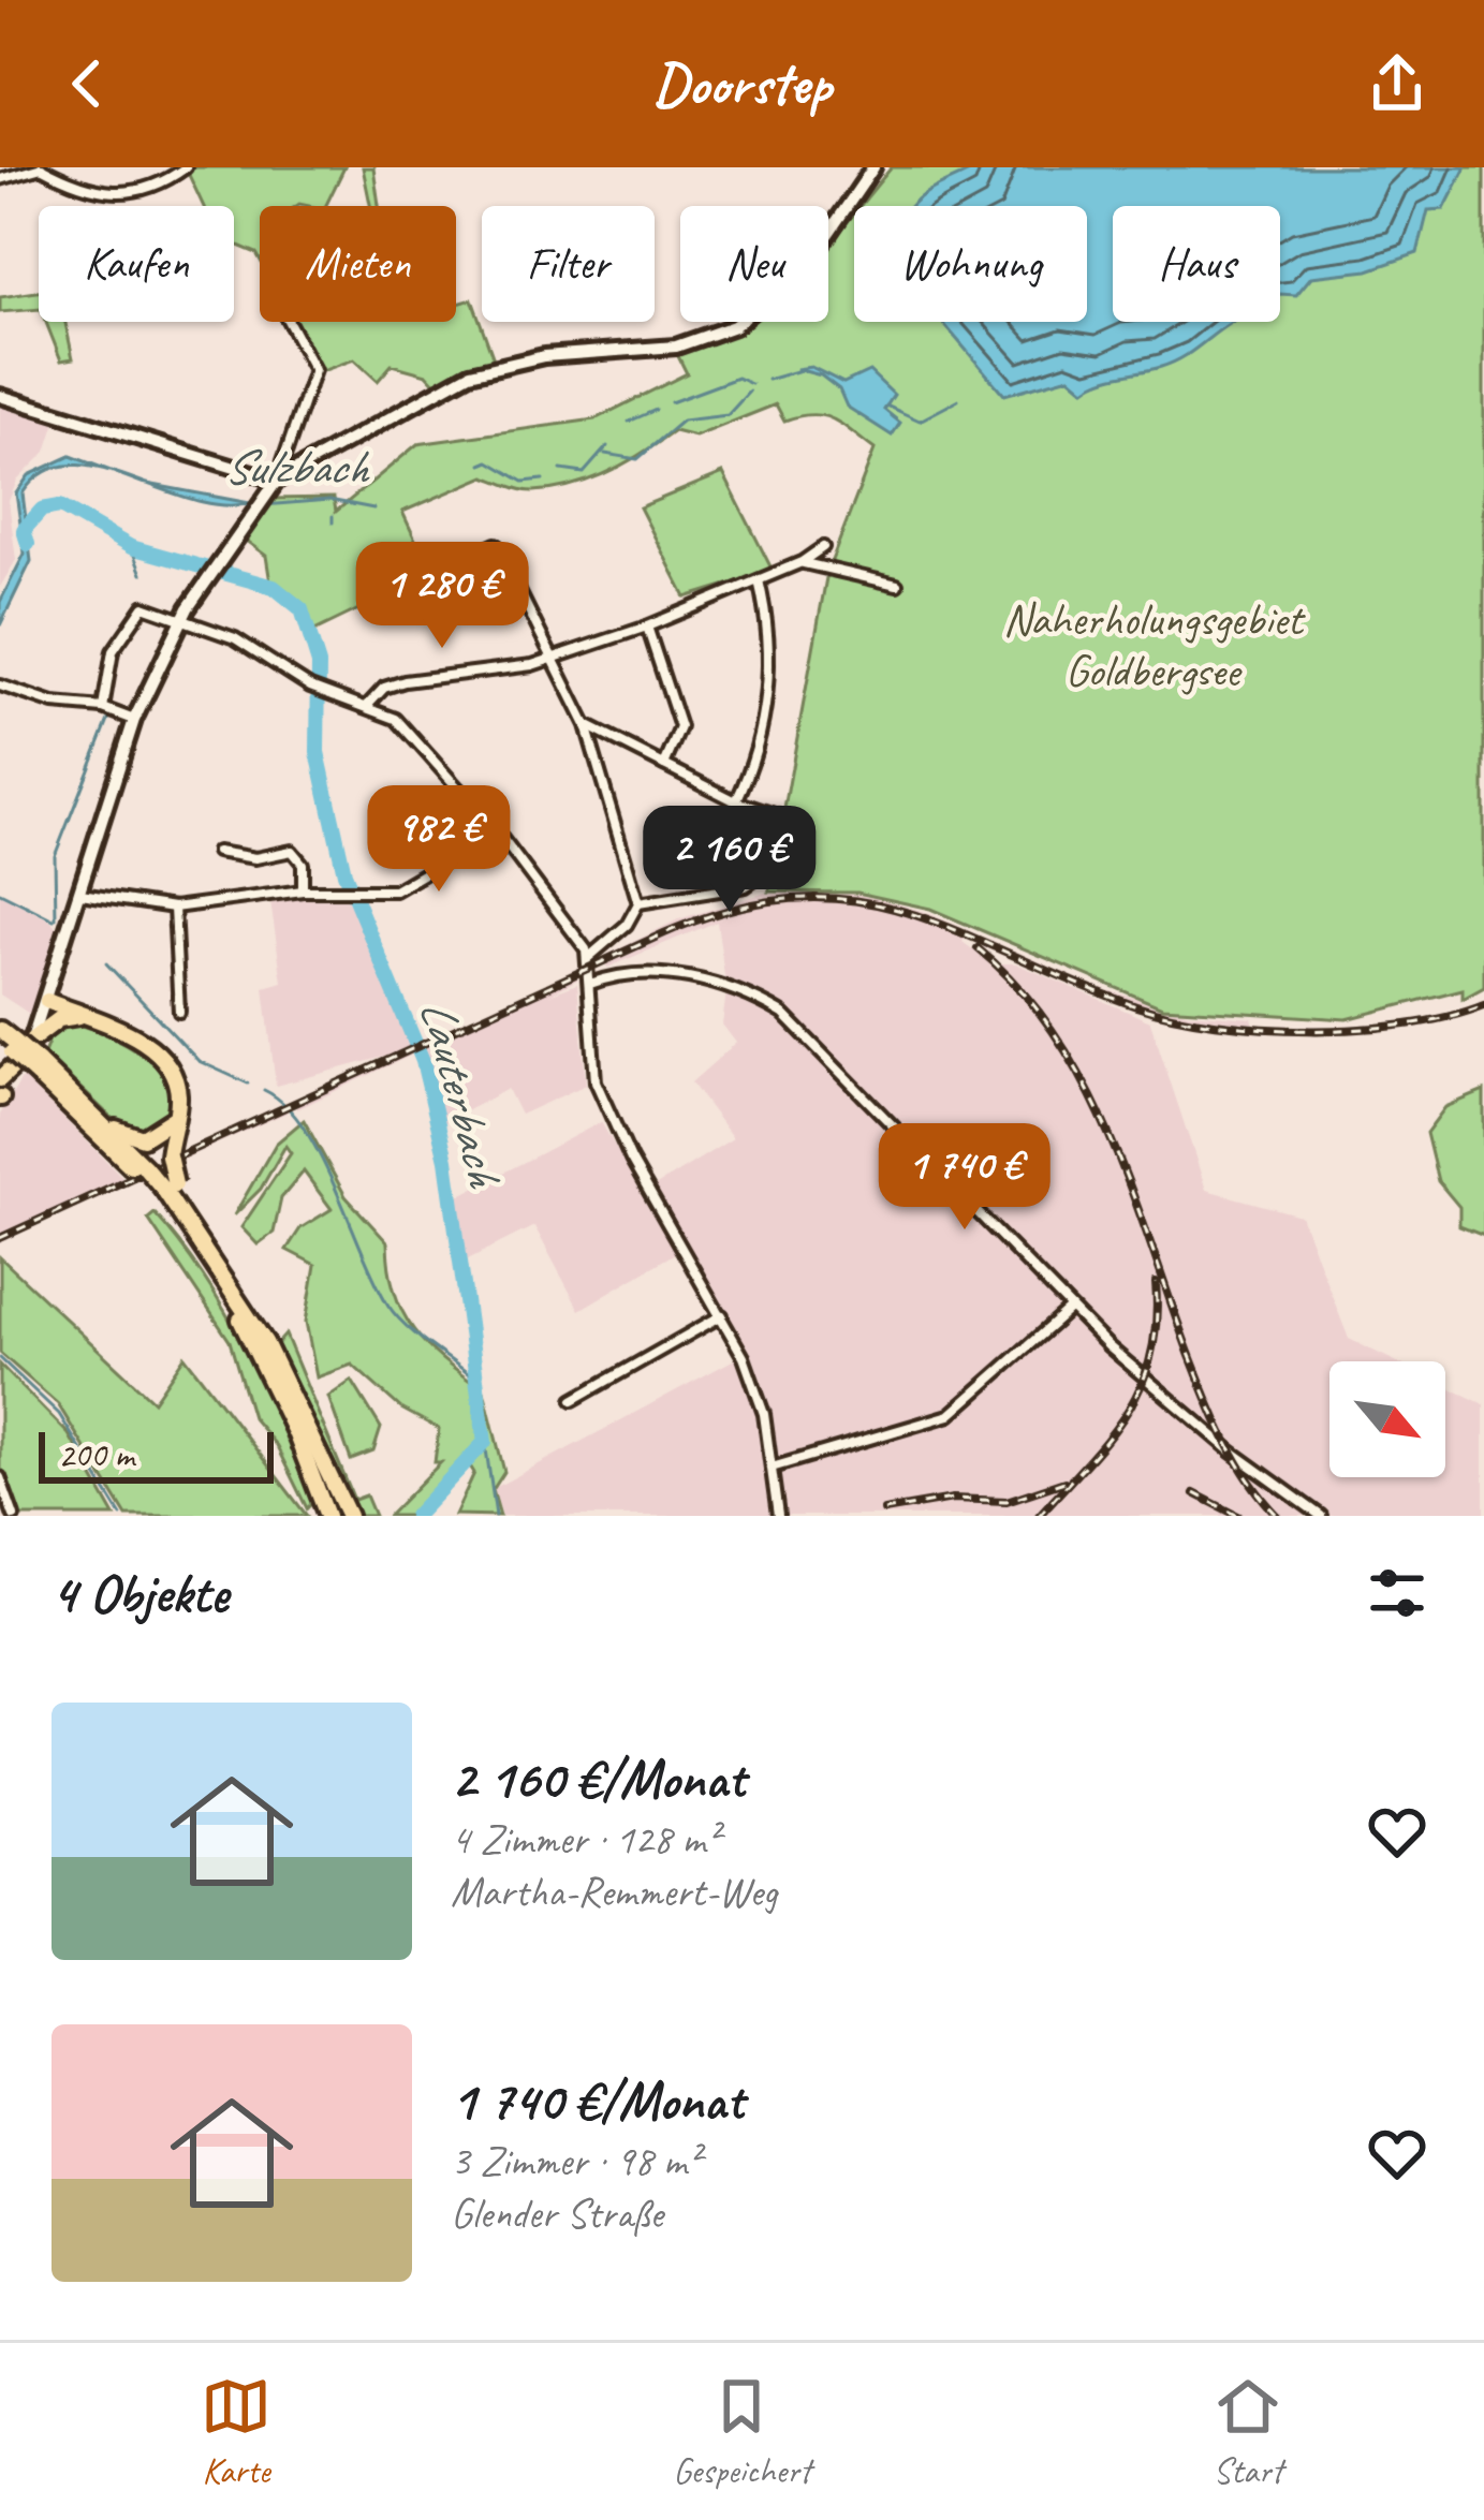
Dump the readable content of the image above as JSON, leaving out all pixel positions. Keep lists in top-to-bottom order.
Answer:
{
  "water": ["Sulzbach", "Lauterbach"],
  "parks": ["Naherholungsgebiet Goldbergsee"],
  "scale_bar": "200 m",
  "north": "bottom right",
  "page": {
    "header": "Doorstep",
    "chip": [
      "Kaufen",
      "Mieten",
      "Filter",
      "Neu",
      "Wohnung",
      "Haus"
    ],
    "price": [
      "1 280 €",
      "982 €",
      "2 160 €",
      "1 740 €"
    ],
    "scale": "200 m",
    "heading": "4 Objekte",
    "list": [
      {
        "name": "2 160 €/Monat",
        "note": "4 Zimmer · 128 m² · Martha-Remmert-Weg"
      },
      {
        "name": "1 740 €/Monat",
        "note": "3 Zimmer · 98 m² · Glender Straße"
      }
    ],
    "tabs": ["Karte", "Gespeichert", "Start"]
  }
}
